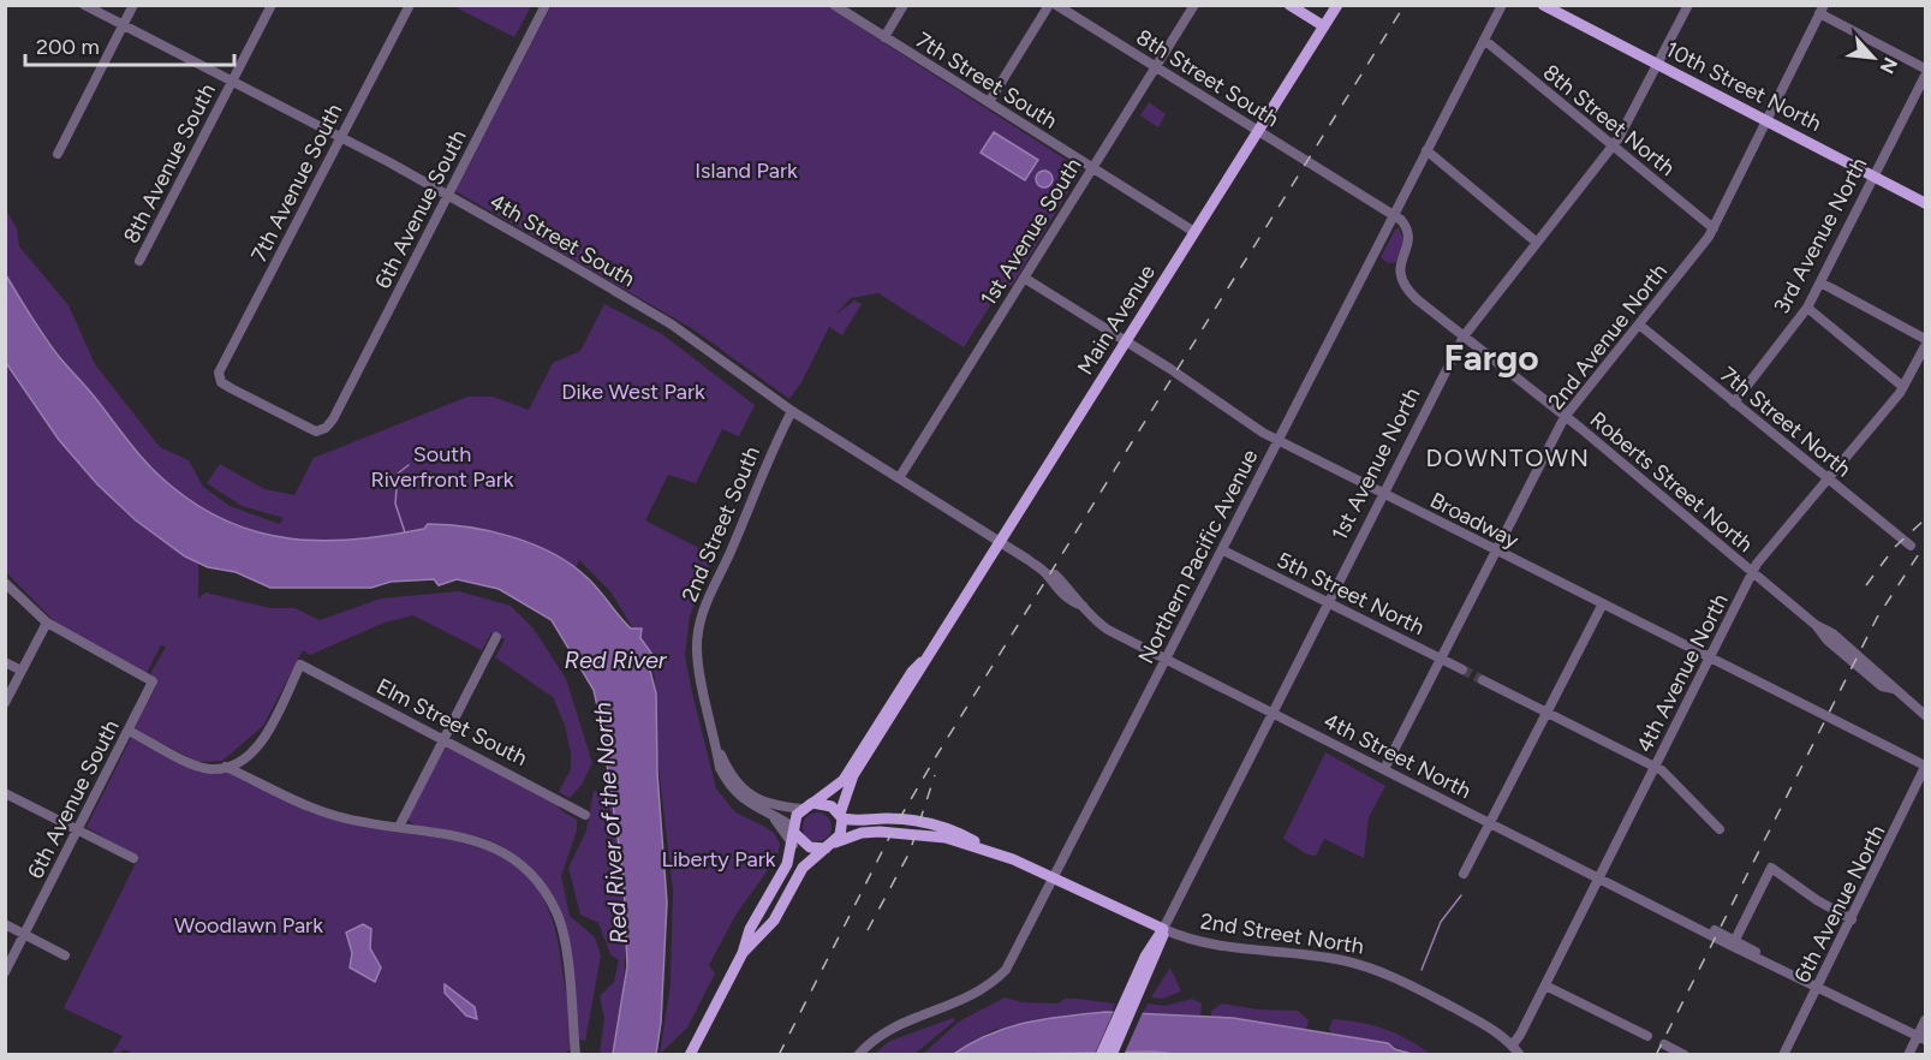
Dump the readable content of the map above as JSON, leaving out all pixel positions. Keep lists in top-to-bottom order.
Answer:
{
  "streets": {
    "main road": [
      "10th Street North",
      "Main Avenue",
      "1st Avenue North",
      "2nd Street North"
    ],
    "street": [
      "8th Street South",
      "7th Street South",
      "8th Street North",
      "8th Avenue South",
      "7th Avenue South",
      "6th Avenue South",
      "1st Avenue South",
      "3rd Avenue North",
      "4th Street South",
      "2nd Avenue North",
      "7th Street North",
      "Roberts Street North",
      "Broadway",
      "2nd Street South",
      "Northern Pacific Avenue",
      "5th Street North",
      "4th Avenue North",
      "Elm Street South",
      "4th Street North",
      "6th Avenue North"
    ]
  },
  "crossings": [
    ["8th Street South", "1st Avenue South"],
    ["8th Street South", "Main Avenue"],
    ["8th Street South", "Roberts Street North"],
    ["8th Street South", "Northern Pacific Avenue"],
    ["7th Street South", "1st Avenue South"],
    ["7th Street South", "Main Avenue"],
    ["10th Street North", "3rd Avenue North"],
    ["10th Street North", "2nd Avenue North"],
    ["10th Street North", "1st Avenue North"],
    ["8th Street North", "2nd Avenue North"],
    ["8th Street North", "1st Avenue North"],
    ["8th Street North", "Northern Pacific Avenue"],
    ["8th Avenue South", "4th Street South"],
    ["7th Avenue South", "6th Avenue South"],
    ["7th Avenue South", "4th Street South"],
    ["6th Avenue South", "4th Street South"],
    ["1st Avenue South", "4th Street South"],
    ["1st Avenue South", "Broadway"],
    ["3rd Avenue North", "7th Street North"],
    ["4th Street South", "Main Avenue"],
    ["4th Street South", "2nd Street South"],
    ["4th Street South", "4th Street North"],
    ["Main Avenue", "Broadway"],
    ["Main Avenue", "2nd Street South"],
    ["Main Avenue", "4th Street North"],
    ["Main Avenue", "2nd Street North"],
    ["2nd Avenue North", "7th Street North"],
    ["2nd Avenue North", "Roberts Street North"],
    ["2nd Avenue North", "Broadway"],
    ["2nd Avenue North", "5th Street North"],
    ["2nd Avenue North", "4th Street North"],
    ["7th Street North", "4th Avenue North"],
    ["1st Avenue North", "Roberts Street North"],
    ["1st Avenue North", "Broadway"],
    ["1st Avenue North", "5th Street North"],
    ["1st Avenue North", "4th Street North"],
    ["1st Avenue North", "2nd Street North"],
    ["Roberts Street North", "Northern Pacific Avenue"],
    ["Roberts Street North", "4th Avenue North"],
    ["Broadway", "Northern Pacific Avenue"],
    ["Broadway", "4th Avenue North"],
    ["Broadway", "6th Avenue North"],
    ["2nd Street South", "2nd Street North"],
    ["Northern Pacific Avenue", "5th Street North"],
    ["Northern Pacific Avenue", "4th Street North"],
    ["Northern Pacific Avenue", "2nd Street North"],
    ["4th Avenue North", "4th Street North"],
    ["4th Avenue North", "2nd Street North"],
    ["4th Street North", "6th Avenue North"]
  ],
  "districts": ["Fargo", "DOWNTOWN"],
  "water": ["Red River", "Red River of the North"],
  "parks": [
    "Island Park",
    "Dike West Park",
    "South Riverfront Park",
    "Liberty Park",
    "Woodlawn Park"
  ],
  "scale_bar": "200 m",
  "north": "bottom right"
}
